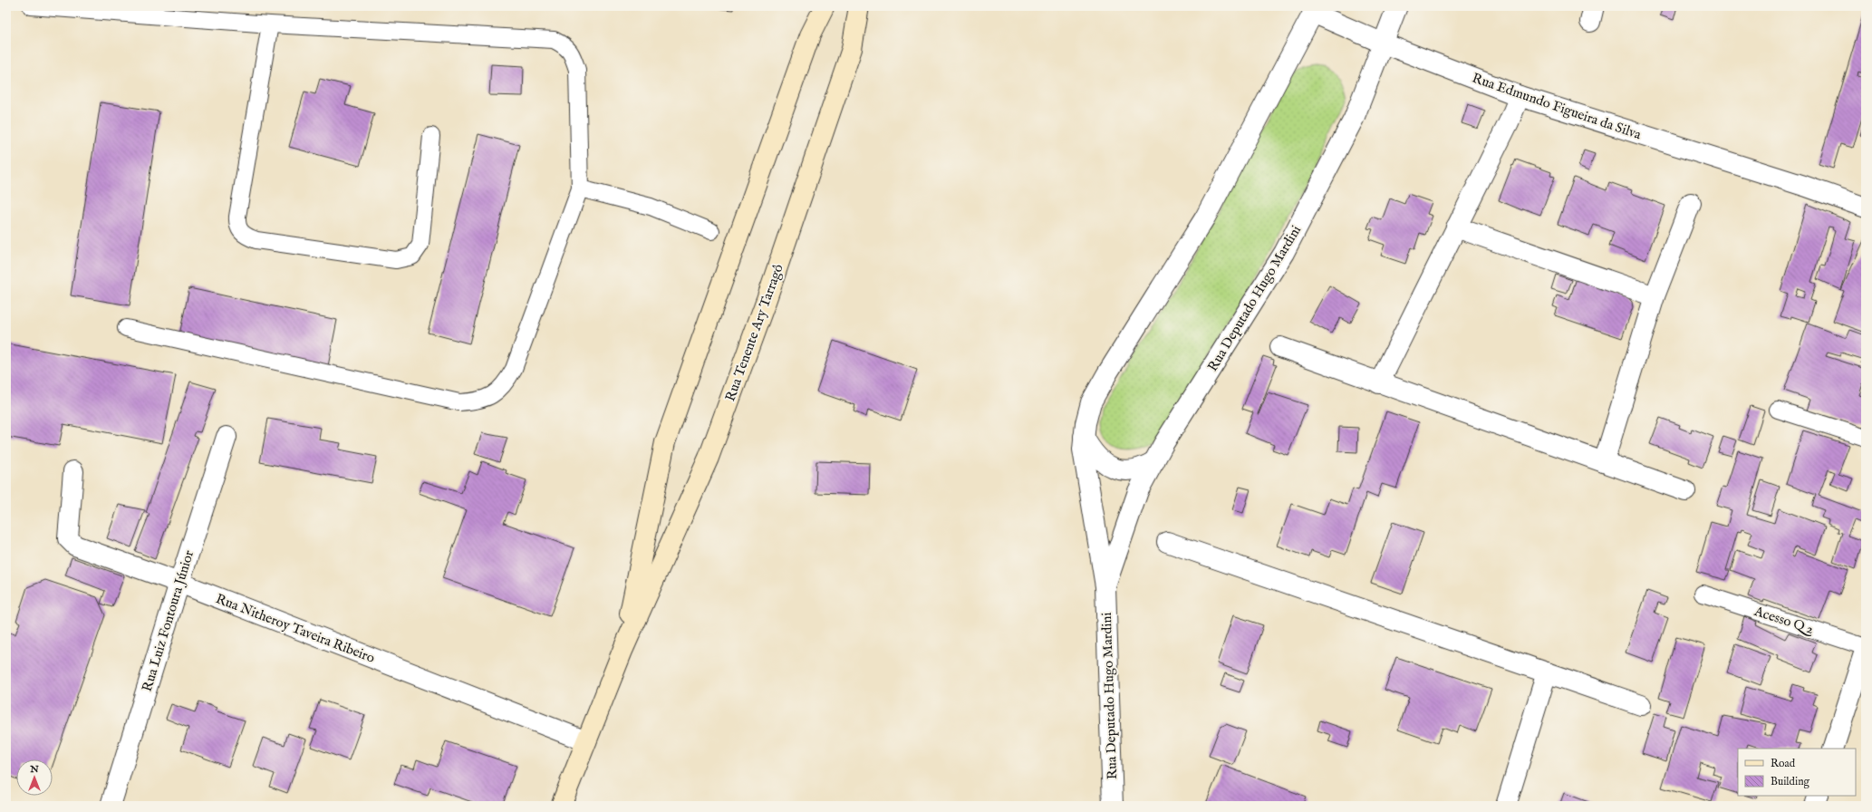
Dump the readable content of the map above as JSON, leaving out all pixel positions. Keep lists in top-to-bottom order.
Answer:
{
  "streets": {
    "main road": ["Rua Tenente Ary Tarragô"],
    "street": [
      "Rua Edmundo Figueira da Silva",
      "Rua Deputado Hugo Mardini",
      "Rua Luiz Fontoura Júnior",
      "Rua Nitheroy Taveira Ribeiro"
    ],
    "lane": ["Acesso Q 2"]
  },
  "crossings": [
    ["Rua Edmundo Figueira da Silva", "Rua Deputado Hugo Mardini"],
    ["Rua Tenente Ary Tarragô", "Rua Nitheroy Taveira Ribeiro"],
    ["Rua Luiz Fontoura Júnior", "Rua Nitheroy Taveira Ribeiro"]
  ],
  "legend": ["Road", "Building"],
  "north": "top"
}
